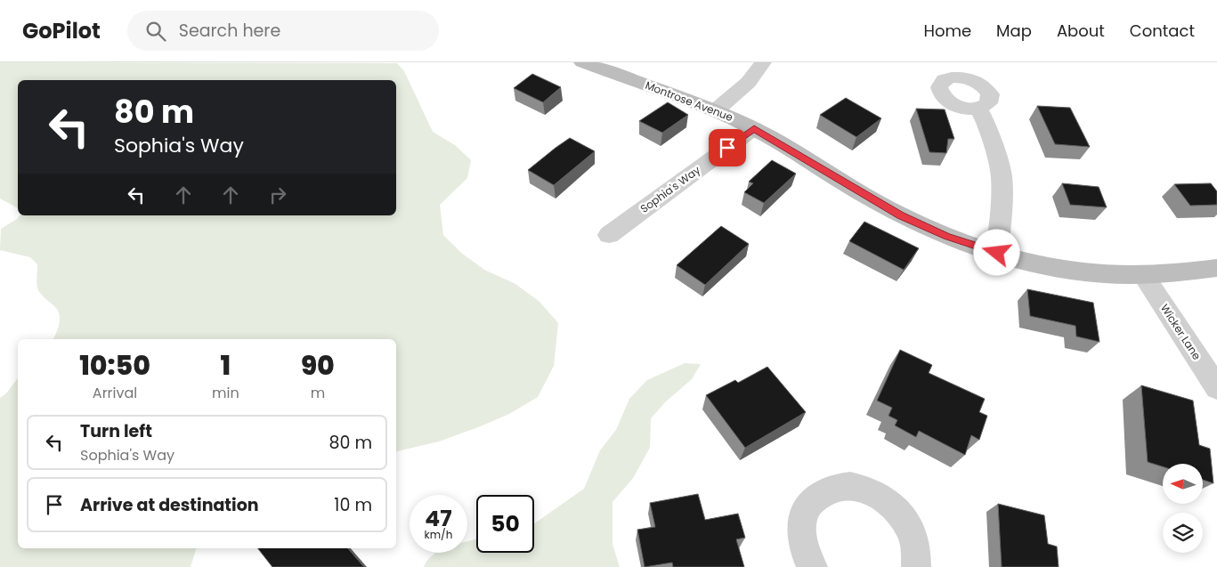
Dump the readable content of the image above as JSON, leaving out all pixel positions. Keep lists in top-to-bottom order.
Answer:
{
  "streets": {
    "main road": ["Montrose Avenue"],
    "street": ["Sophia's Way", "Wicker Lane"]
  },
  "crossings": [
    ["Montrose Avenue", "Sophia's Way"],
    ["Montrose Avenue", "Wicker Lane"]
  ],
  "north": "left",
  "page": {
    "header": "GoPilot",
    "search": "Search here",
    "nav": [
      "Home",
      "Map",
      "About",
      "Contact"
    ],
    "turn": ["80 m", "Sophia's Way"],
    "eta": [
      "10:50",
      "Arrival",
      "1",
      "min",
      "90",
      "m"
    ],
    "list": [
      {
        "name": "Turn left",
        "note": "Sophia's Way",
        "value": "80 m"
      },
      {
        "name": "Arrive at destination",
        "value": "10 m"
      }
    ],
    "speed": "47 km/h",
    "limit": "50"
  }
}
